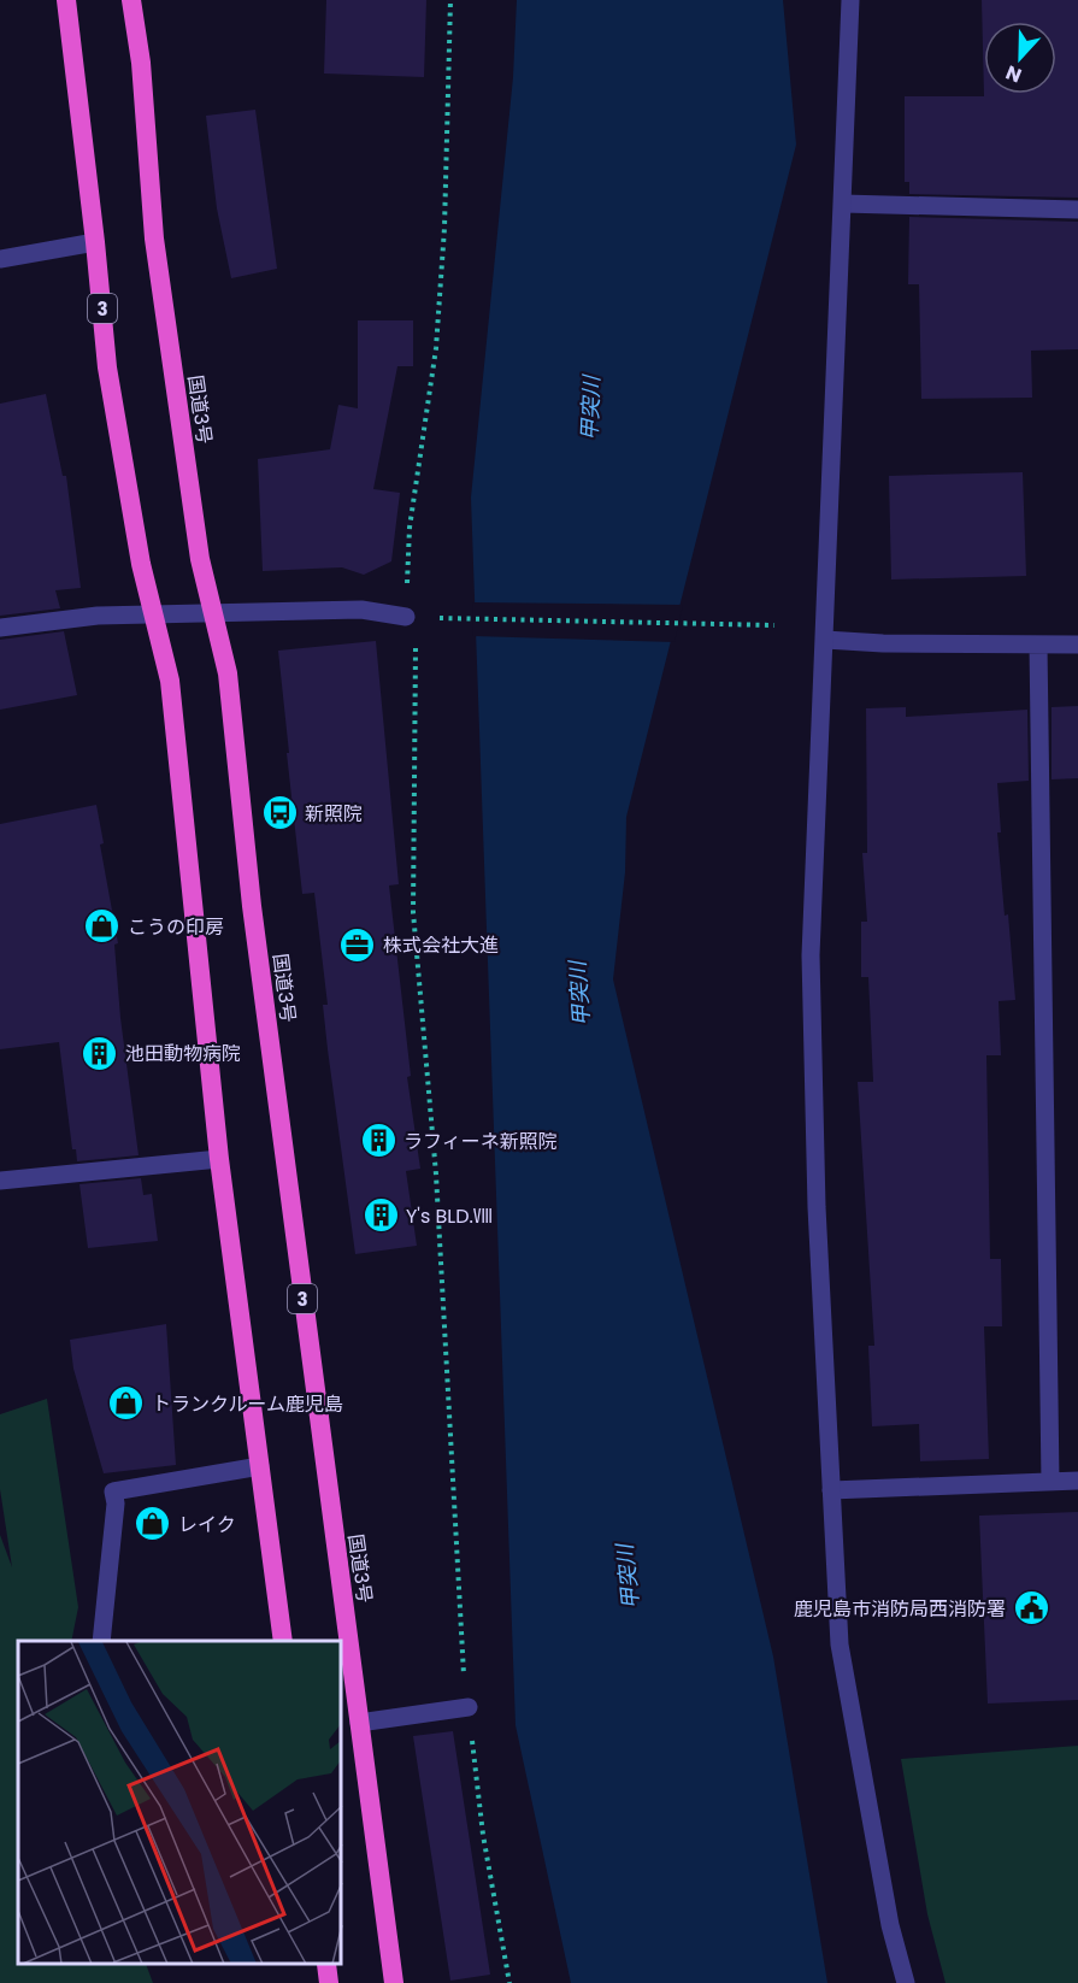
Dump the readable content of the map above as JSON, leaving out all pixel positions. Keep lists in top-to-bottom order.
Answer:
{
  "streets": {
    "highway": ["3", "国道3号"]
  },
  "water": ["甲突川"],
  "places": {
    "bus stop": ["新照院"],
    "shop": ["こうの印房", "トランクルーム鹿児島", "レイク"],
    "office": ["株式会社大進"],
    "building": ["池田動物病院", "ラフィーネ新照院", "Y's BLD.Ⅷ"],
    "public building": ["鹿児島市消防局西消防署"]
  },
  "north": "bottom"
}
